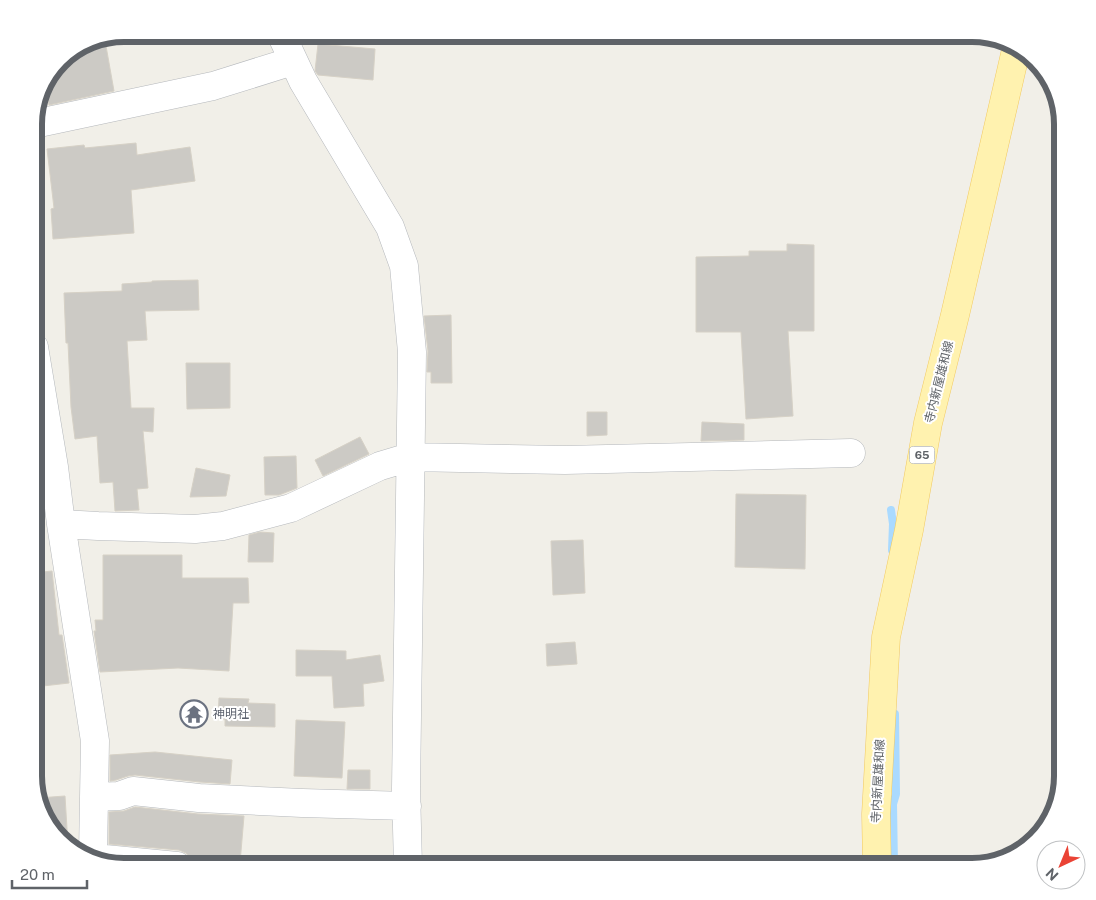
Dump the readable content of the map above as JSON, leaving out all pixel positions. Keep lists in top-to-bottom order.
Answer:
{
  "streets": {
    "main road": ["寺内新屋雄和線", "65"]
  },
  "places": {
    "temple": ["神明社"]
  },
  "scale_bar": "20 m",
  "north": "bottom left"
}
